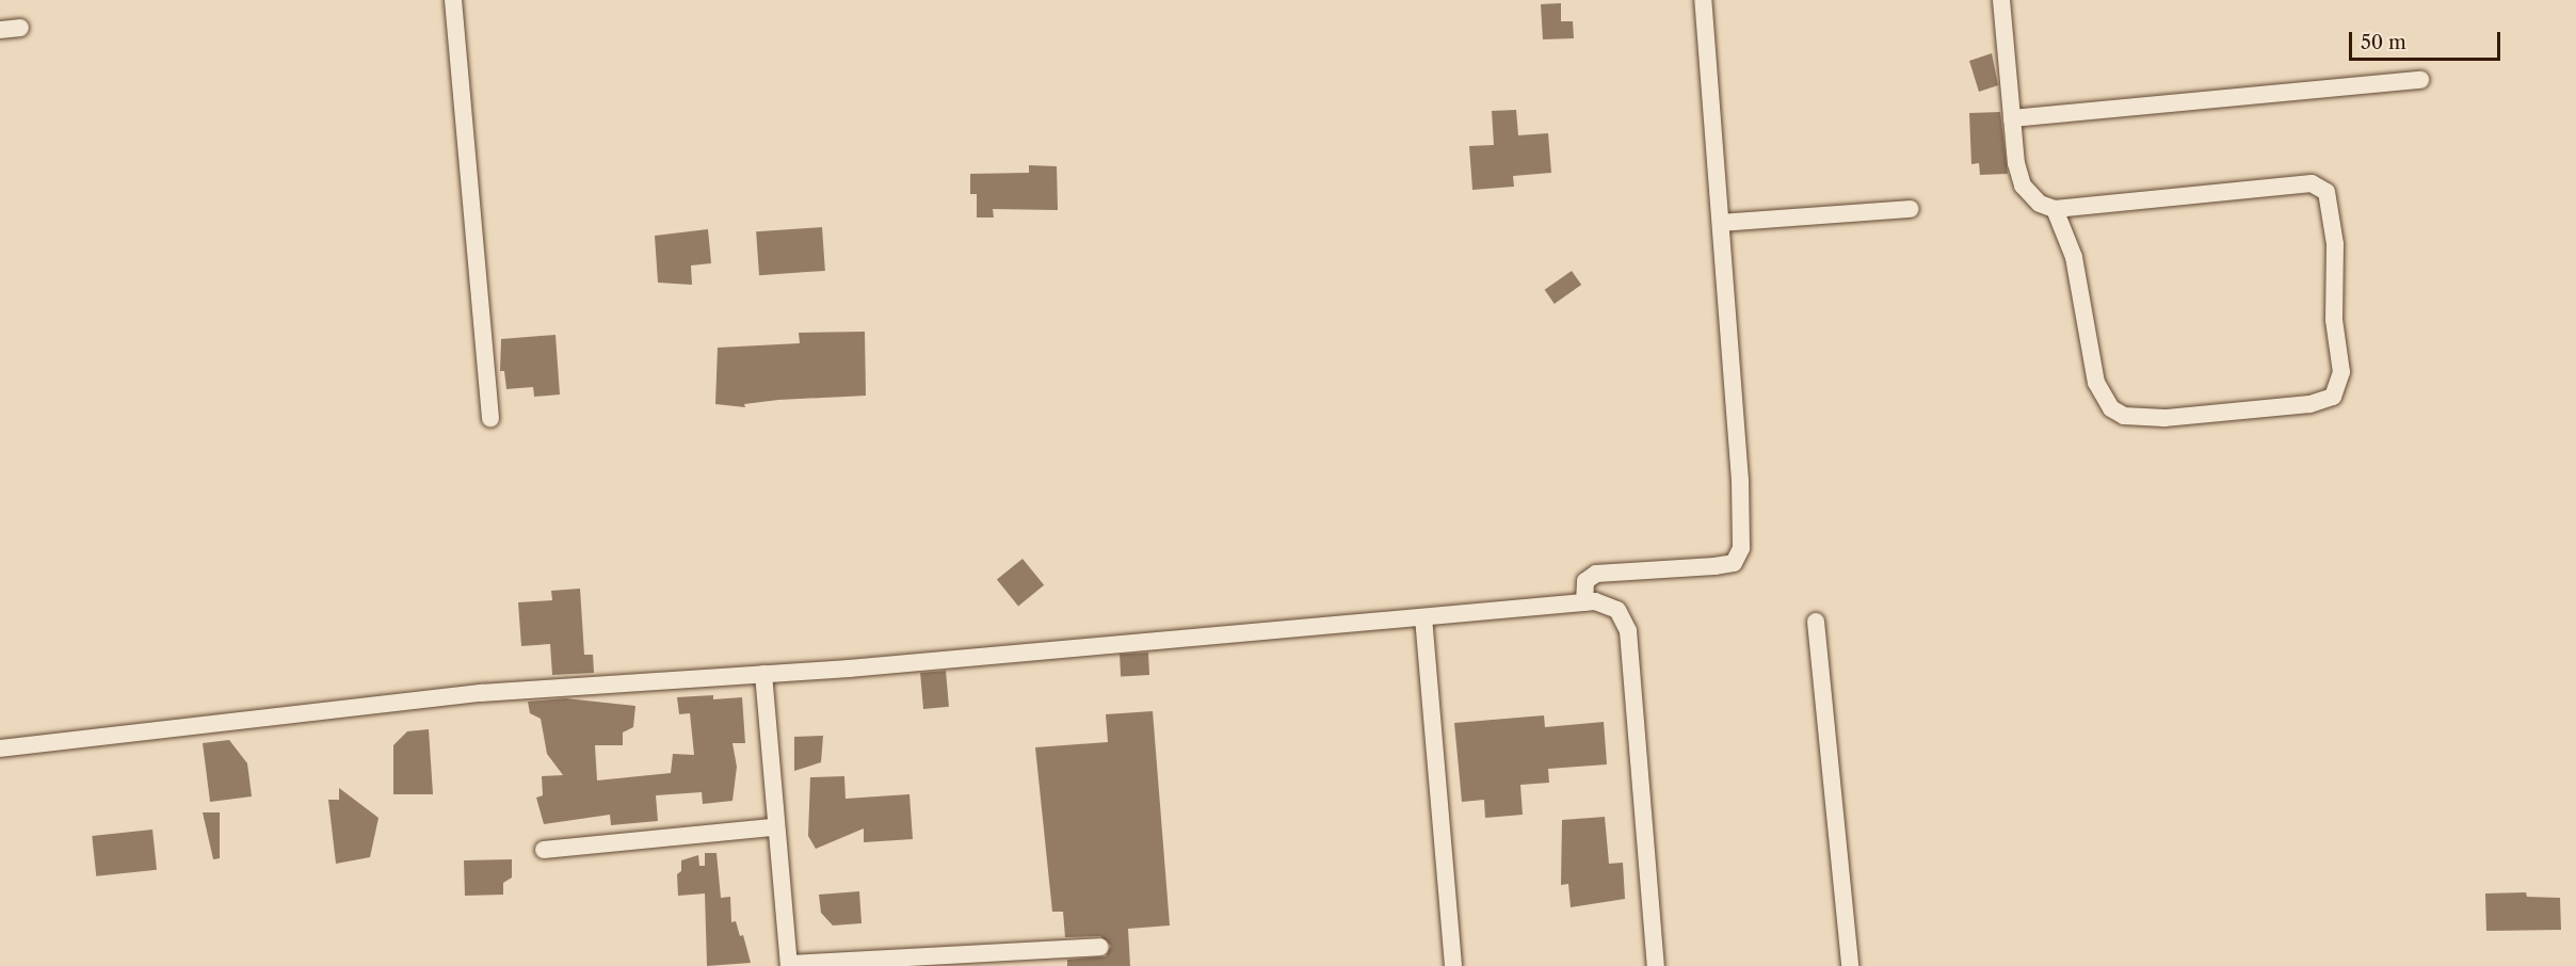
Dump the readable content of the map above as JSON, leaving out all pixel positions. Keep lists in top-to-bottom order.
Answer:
{
  "scale_bar": "50 m"
}
